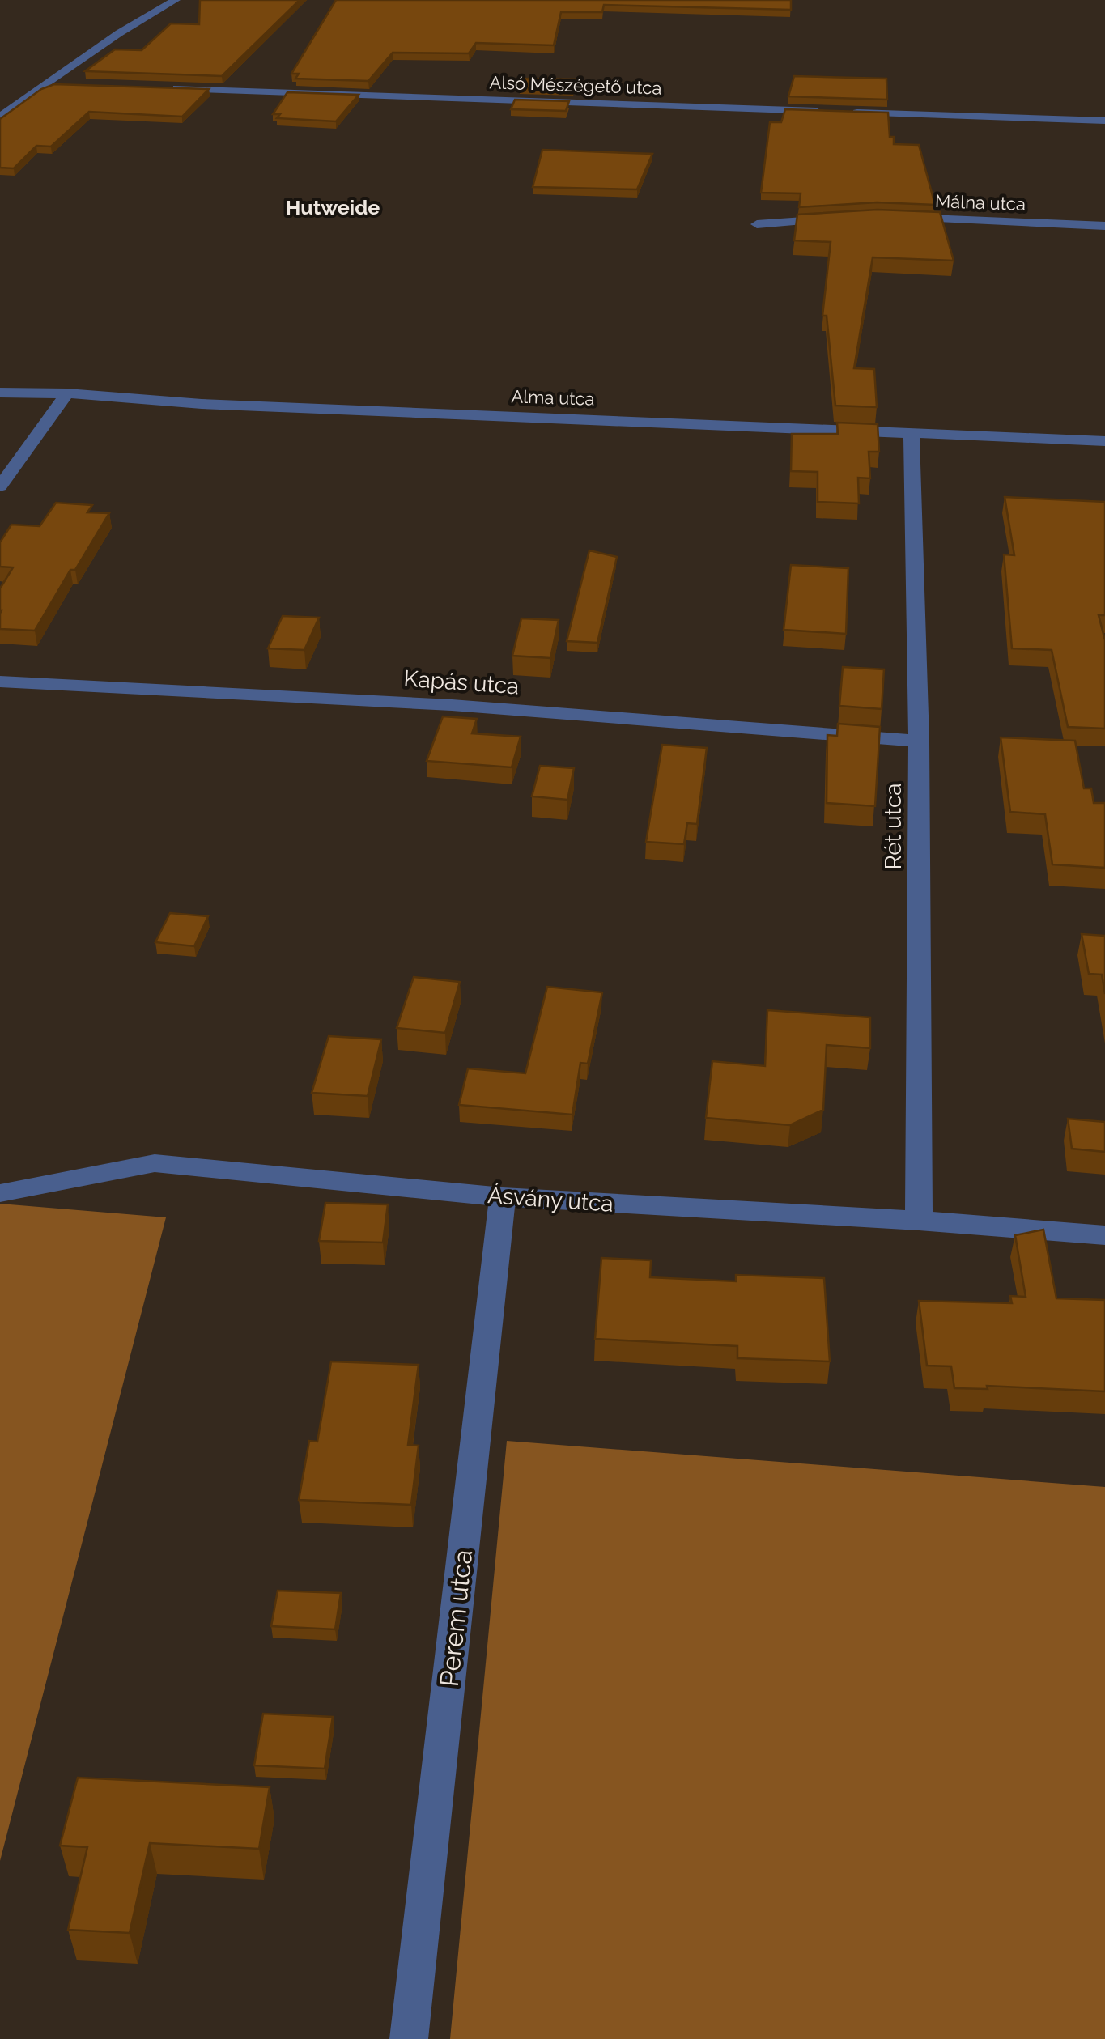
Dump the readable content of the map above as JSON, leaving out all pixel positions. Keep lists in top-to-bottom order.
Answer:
{
  "streets": {
    "street": [
      "Alsó Mészégető utca",
      "Málna utca",
      "Alma utca",
      "Kapás utca",
      "Rét utca",
      "Ásvány utca",
      "Perem utca"
    ]
  },
  "crossings": [
    ["Alma utca", "Rét utca"],
    ["Kapás utca", "Rét utca"],
    ["Rét utca", "Ásvány utca"],
    ["Ásvány utca", "Perem utca"]
  ],
  "districts": ["Hutweide"]
}
